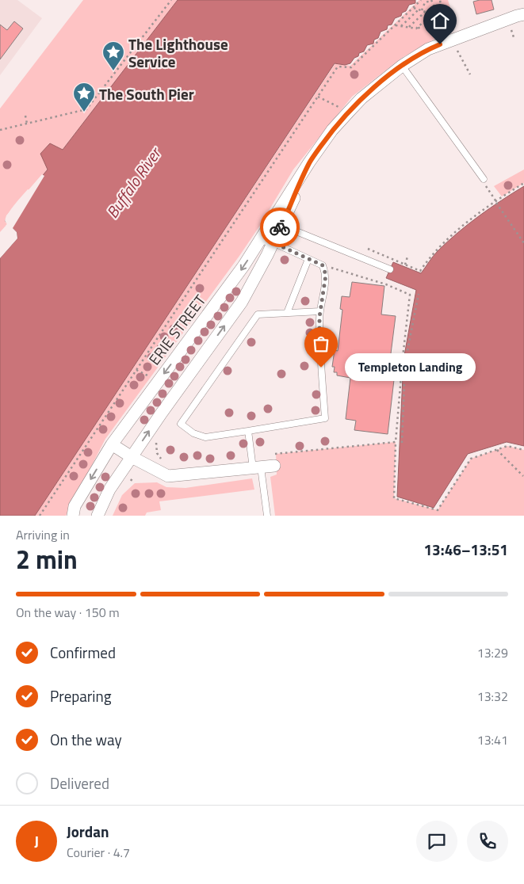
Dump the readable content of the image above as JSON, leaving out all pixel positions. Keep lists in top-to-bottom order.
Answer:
{
  "streets": {
    "street": ["ERIE STREET"]
  },
  "water": ["Buffalo River"],
  "places": {
    "place": ["The Lighthouse Service", "The South Pier"],
    "other": ["Templeton Landing"]
  },
  "page": {
    "bubble": "Templeton Landing",
    "heading": ["2 min", "Arriving in", "13:46–13:51"],
    "panel": ["Jordan", "Courier · 4.7"],
    "bar": "On the way · 150 m",
    "list": [
      ["Confirmed", "13:29"],
      ["Preparing", "13:32"],
      ["On the way", "13:41"],
      "Delivered"
    ],
    "round": "J"
  }
}
